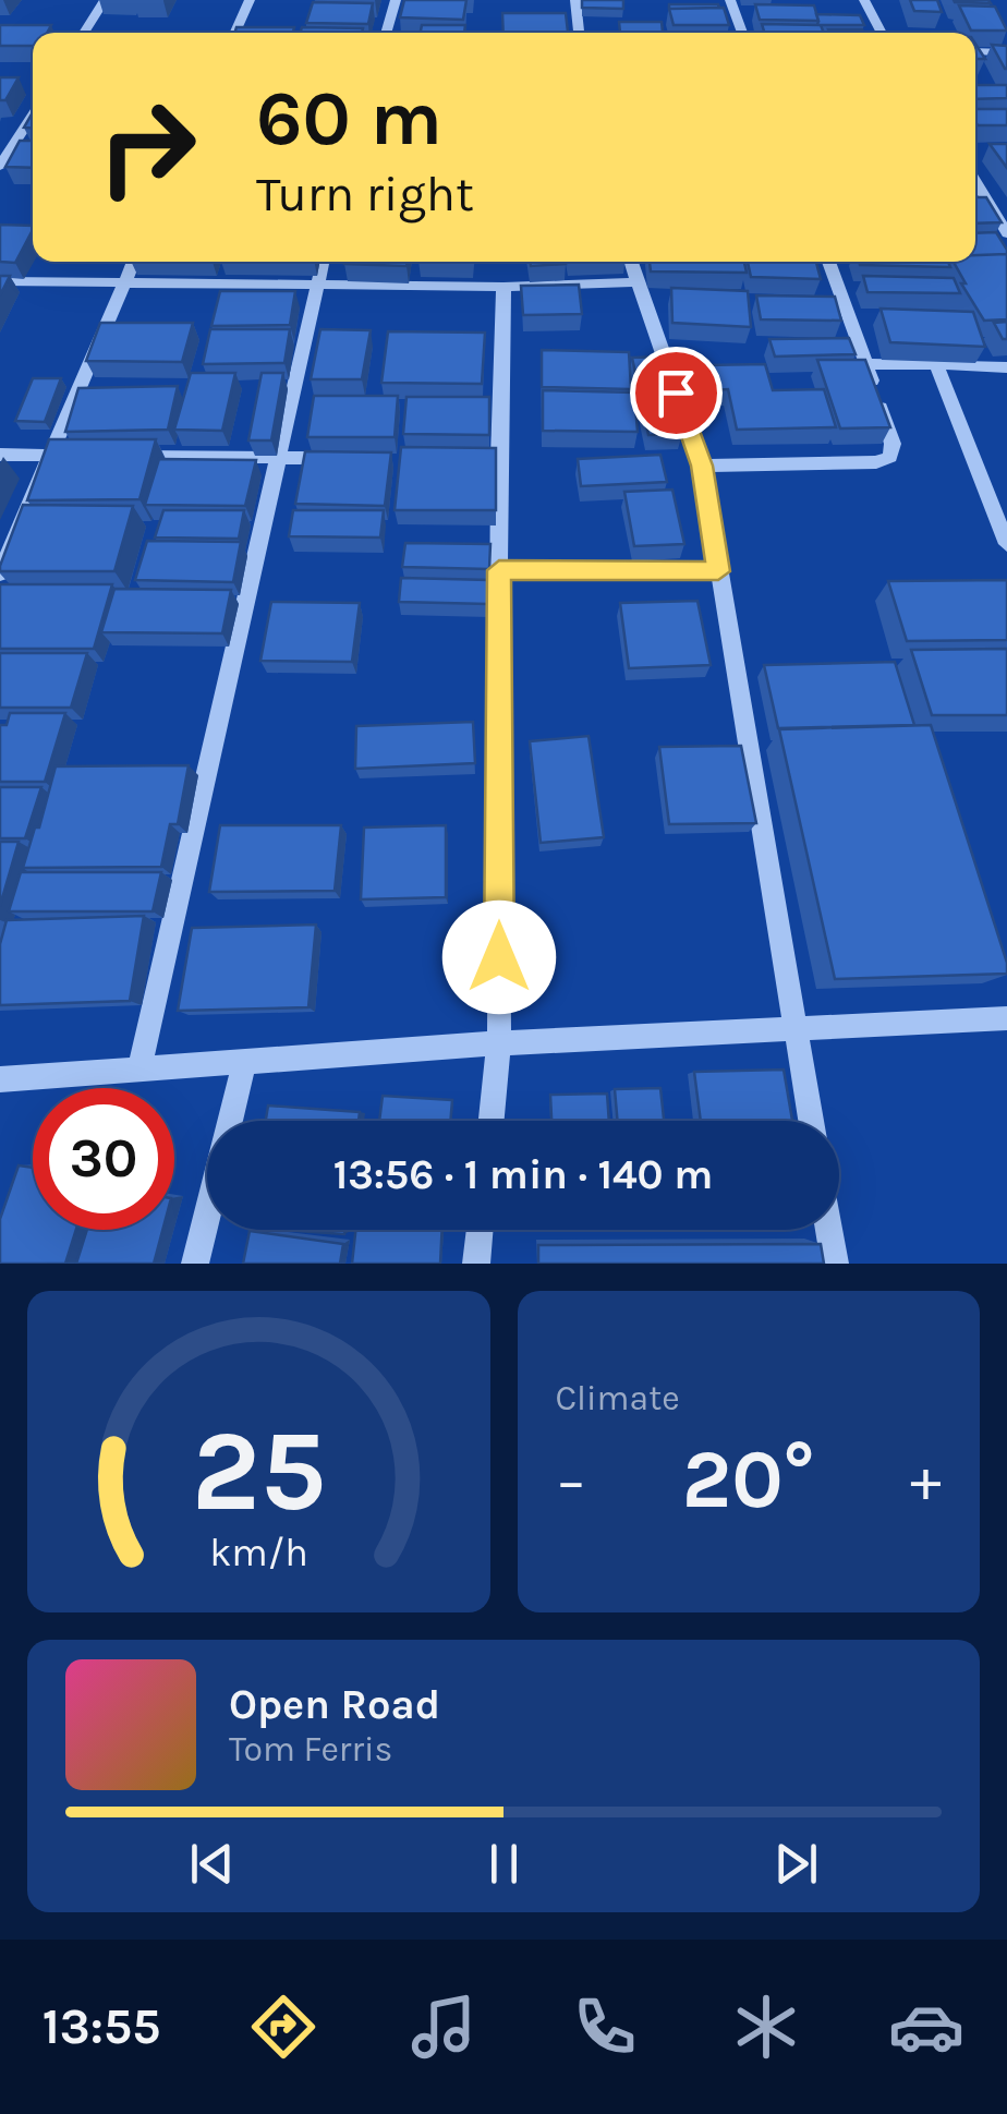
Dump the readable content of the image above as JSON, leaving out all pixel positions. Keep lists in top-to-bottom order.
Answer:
{
  "page": {
    "turn": ["60 m", "Turn right"],
    "limit": "30",
    "trip": "13:56 · 1 min · 140 m",
    "tile": "Climate",
    "heat": ["−", "20°", "+"],
    "song": ["Open Road", "Tom Ferris"],
    "tabs": "13:55",
    "gauge": ["25", "km/h"]
  }
}
